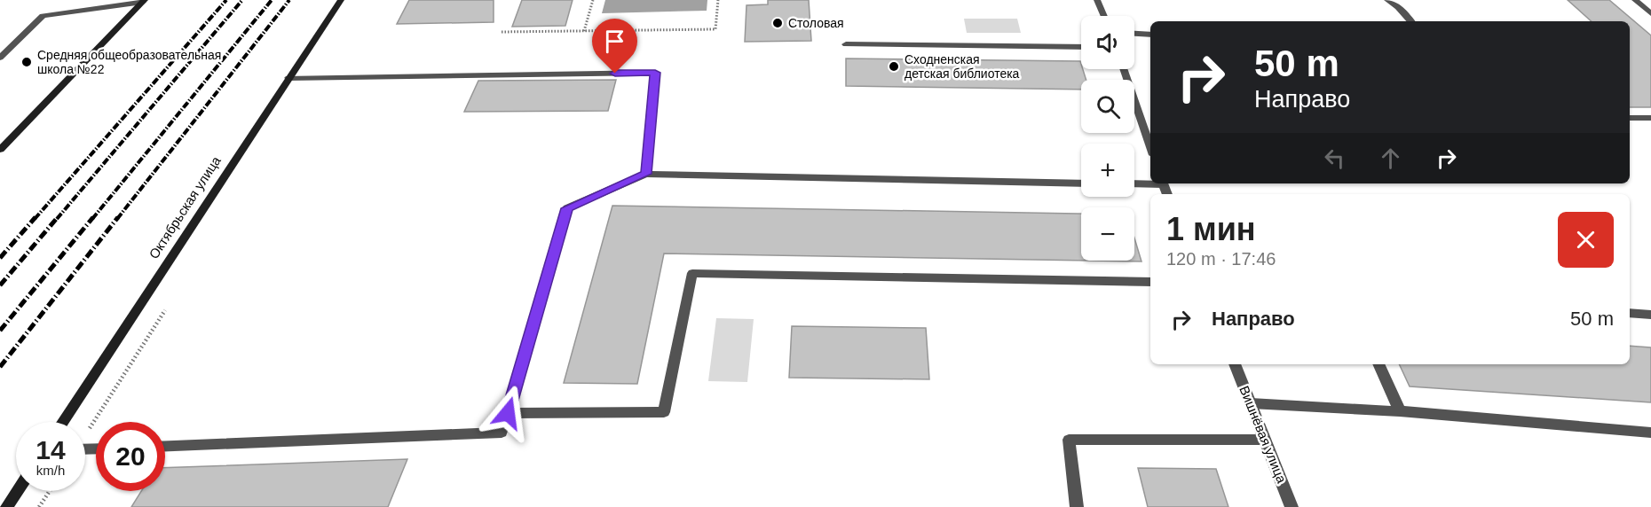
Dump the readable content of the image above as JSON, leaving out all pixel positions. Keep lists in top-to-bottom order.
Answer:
{
  "streets": {
    "street": ["Октябрьская улица", "Вишнёвая улица"]
  },
  "places": ["Столовая", "Средняя общеобразовательная школа №22", "Сходненская детская библиотека"],
  "page": {
    "map_buttons": ["+", "−"],
    "turn": ["50 m", "Направо"],
    "heading": ["1 мин", "120 m · 17:46"],
    "list": [
      {
        "name": "Направо",
        "value": "50 m"
      }
    ],
    "speed": "14 km/h",
    "limit": "20"
  }
}
